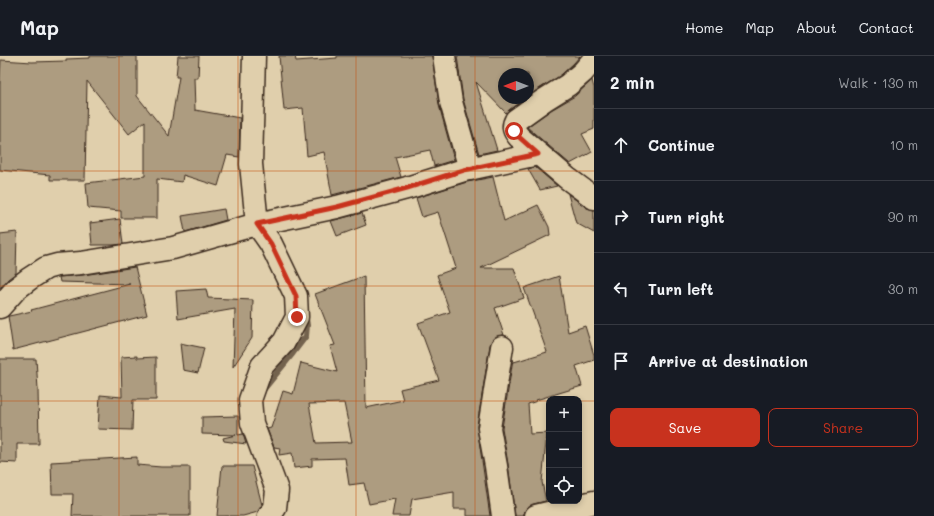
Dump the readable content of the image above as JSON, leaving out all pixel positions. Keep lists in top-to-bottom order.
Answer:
{
  "north": "left",
  "page": {
    "header": "Map",
    "nav": [
      "Home",
      "Map",
      "About",
      "Contact"
    ],
    "heading": ["2 min", "Walk · 130 m"],
    "list": [
      ["Continue", "10 m"],
      ["Turn right", "90 m"],
      ["Turn left", "30 m"],
      "Arrive at destination"
    ],
    "map_buttons": ["+", "−"],
    "buttons": ["Save", "Share"]
  }
}
